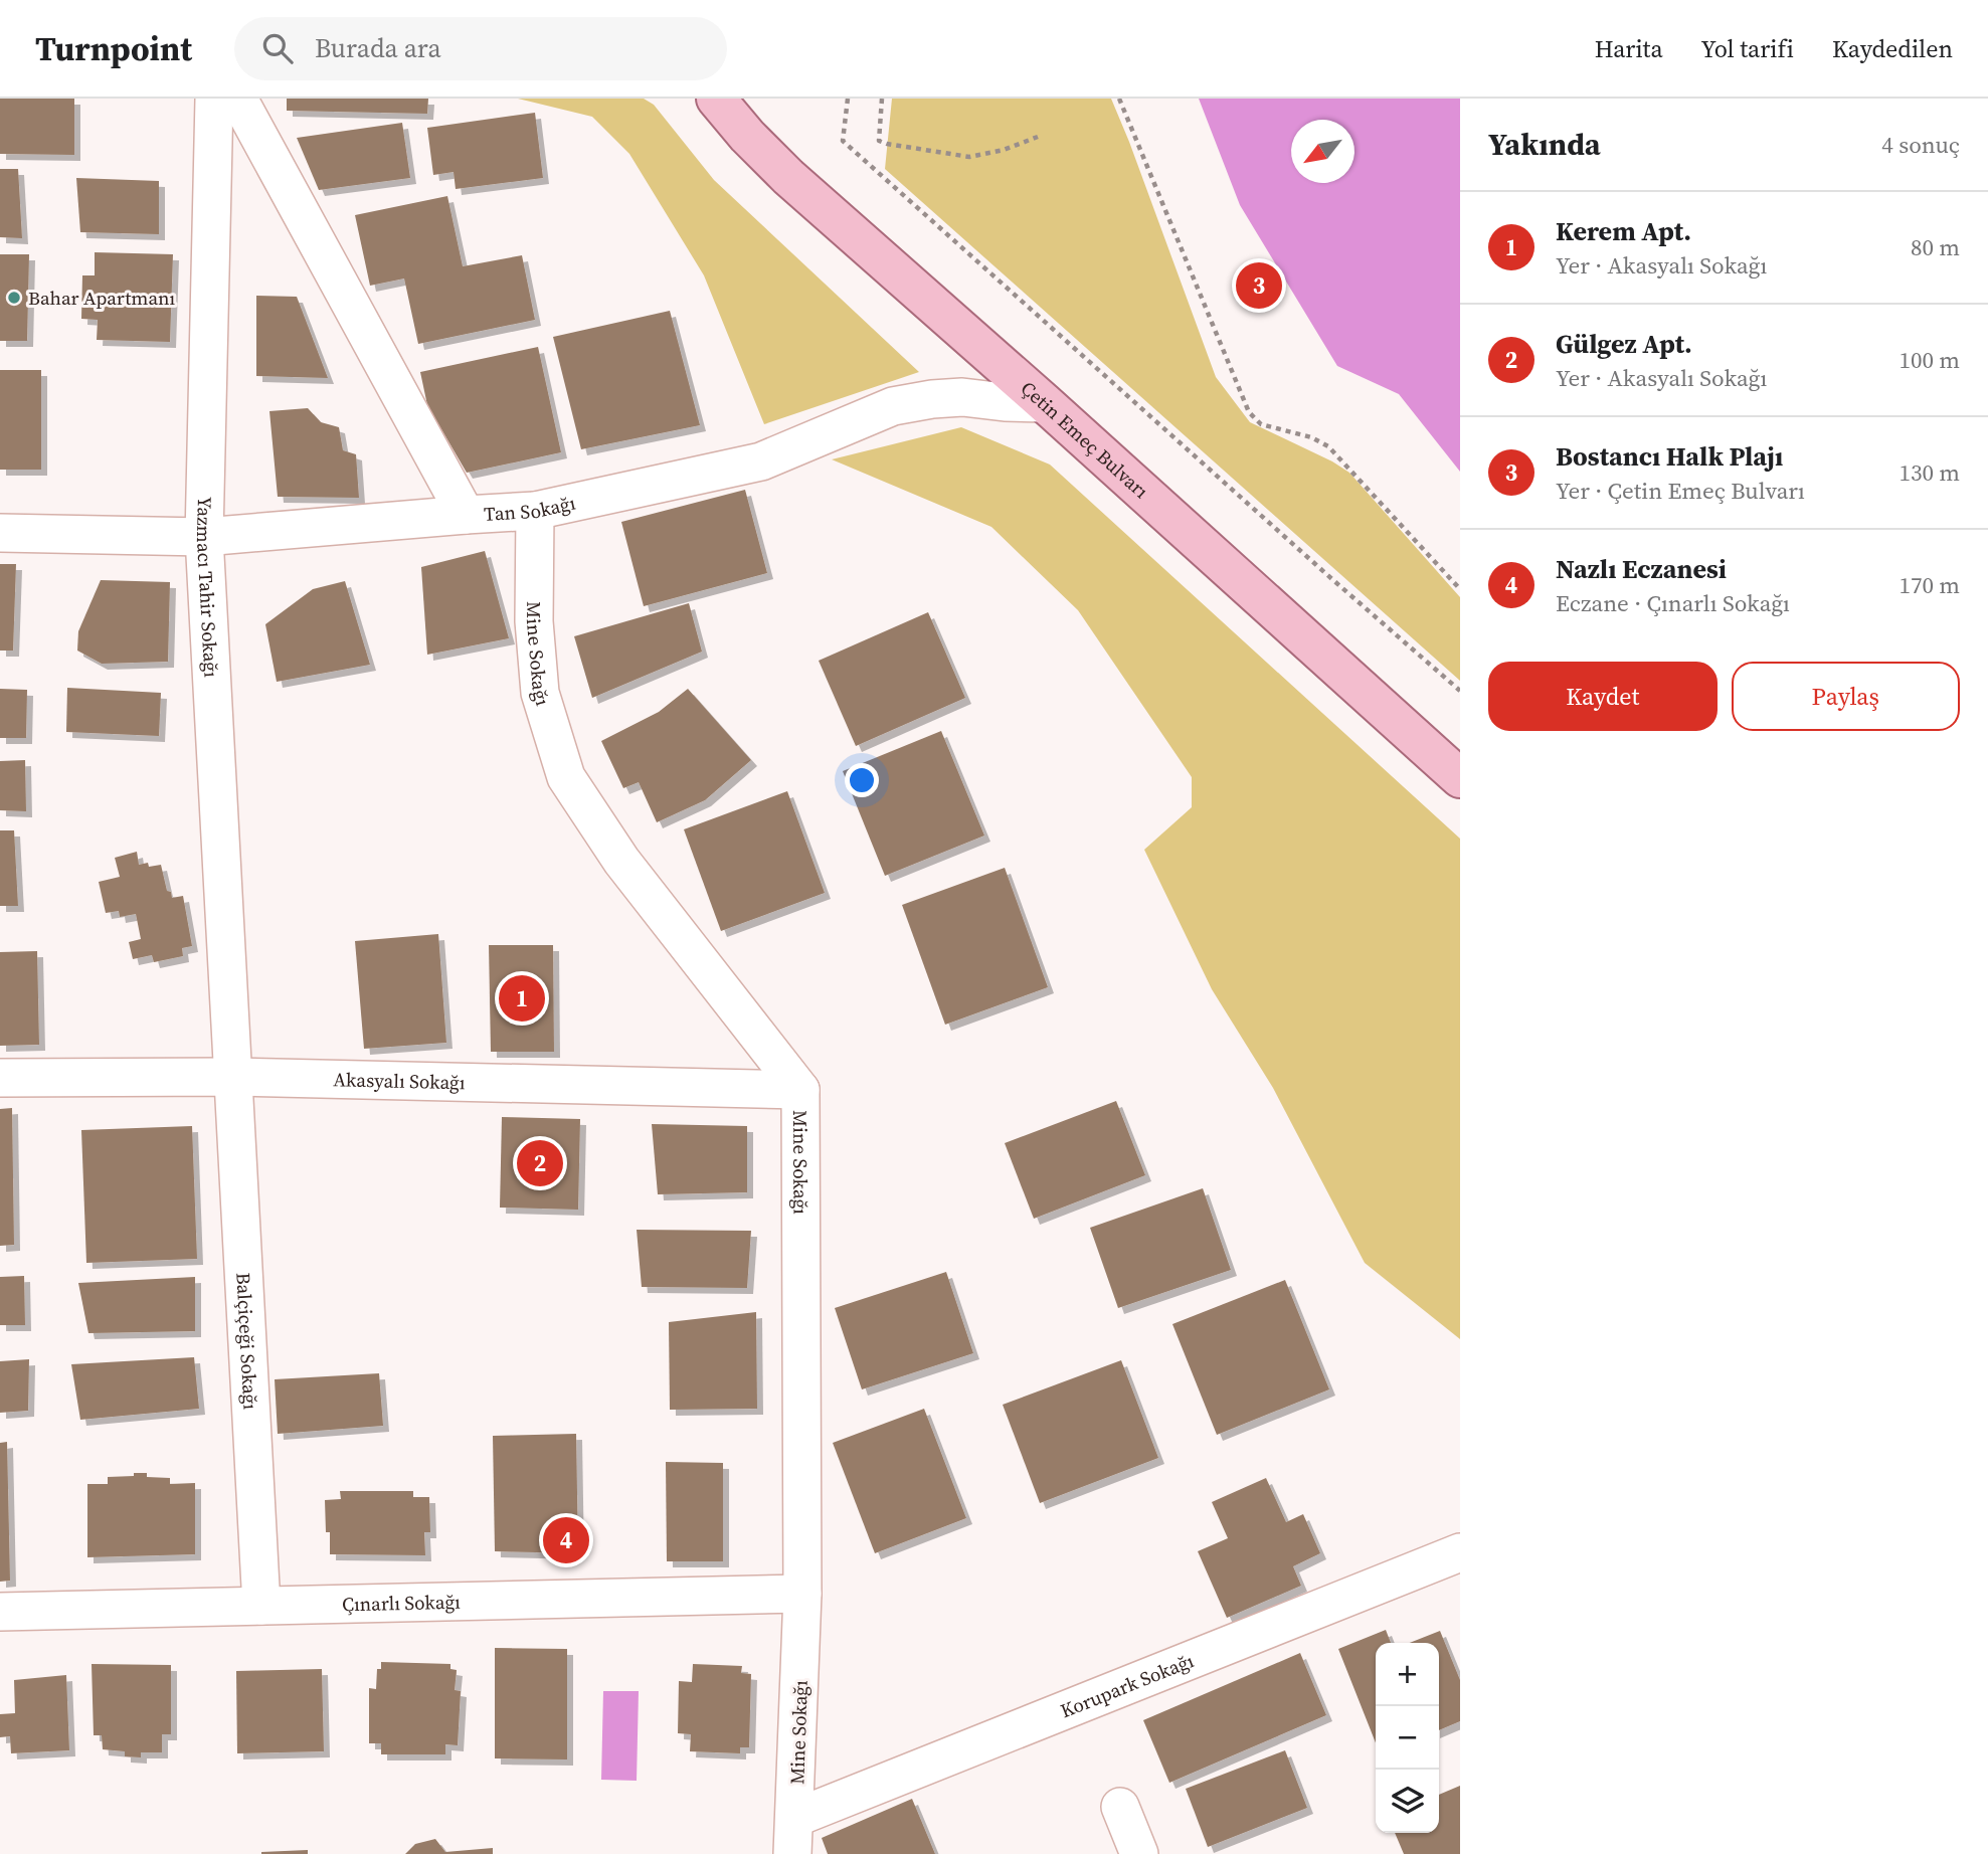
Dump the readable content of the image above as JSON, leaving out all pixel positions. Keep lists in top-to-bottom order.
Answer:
{
  "streets": {
    "main road": ["Çetin Emeç Bulvarı"],
    "street": [
      "Tan Sokağı",
      "Yazmacı Tahir Sokağı",
      "Mine Sokağı",
      "Akasyalı Sokağı",
      "Balçiçeği Sokağı",
      "Çınarlı Sokağı",
      "Korupark Sokağı"
    ]
  },
  "crossings": [
    ["Çetin Emeç Bulvarı", "Tan Sokağı"],
    ["Tan Sokağı", "Yazmacı Tahir Sokağı"],
    ["Tan Sokağı", "Mine Sokağı"],
    ["Yazmacı Tahir Sokağı", "Akasyalı Sokağı"],
    ["Yazmacı Tahir Sokağı", "Balçiçeği Sokağı"],
    ["Mine Sokağı", "Akasyalı Sokağı"],
    ["Mine Sokağı", "Çınarlı Sokağı"],
    ["Mine Sokağı", "Korupark Sokağı"],
    ["Akasyalı Sokağı", "Balçiçeği Sokağı"],
    ["Balçiçeği Sokağı", "Çınarlı Sokağı"]
  ],
  "places": ["Bahar Apartmanı"],
  "north": "bottom left",
  "page": {
    "header": "Turnpoint",
    "search": "Burada ara",
    "nav": ["Harita", "Yol tarifi", "Kaydedilen"],
    "heading": ["Yakında", "4 sonuç"],
    "list": [
      {
        "mark": "1",
        "name": "Kerem Apt.",
        "note": "Yer · Akasyalı Sokağı",
        "value": "80 m"
      },
      {
        "mark": "2",
        "name": "Gülgez Apt.",
        "note": "Yer · Akasyalı Sokağı",
        "value": "100 m"
      },
      {
        "mark": "3",
        "name": "Bostancı Halk Plajı",
        "note": "Yer · Çetin Emeç Bulvarı",
        "value": "130 m"
      },
      {
        "mark": "4",
        "name": "Nazlı Eczanesi",
        "note": "Eczane · Çınarlı Sokağı",
        "value": "170 m"
      }
    ],
    "pins": [
      "3",
      "1",
      "2",
      "4"
    ],
    "buttons": ["Kaydet", "Paylaş"],
    "map_buttons": ["+", "−"]
  }
}
